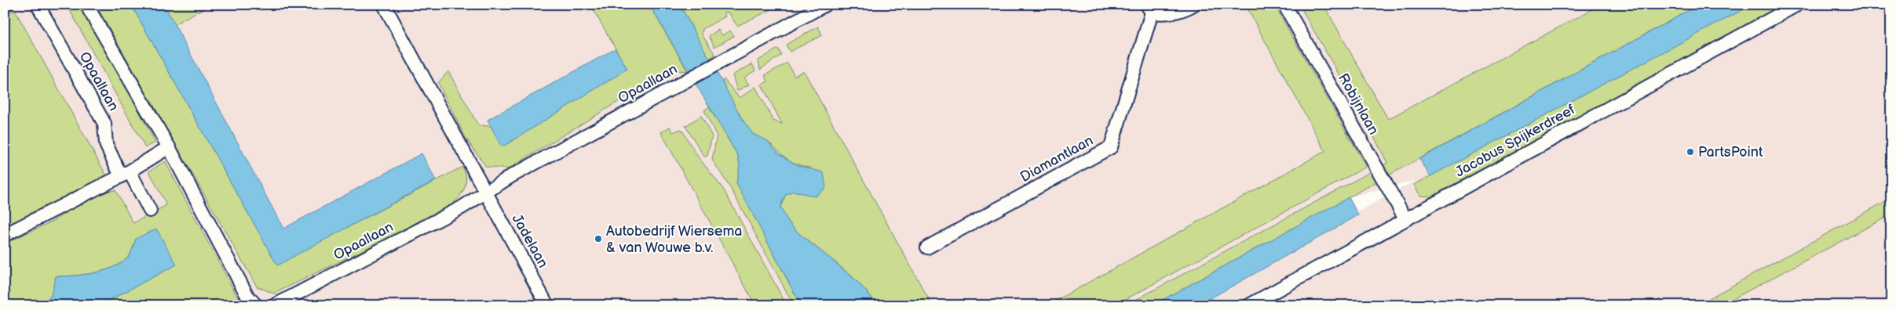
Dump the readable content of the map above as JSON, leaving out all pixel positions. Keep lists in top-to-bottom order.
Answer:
{
  "streets": {
    "street": [
      "Opaallaan",
      "Robijnlaan",
      "Jacobus Spijkerdreef",
      "Diamantlaan",
      "Jadelaan"
    ]
  },
  "crossings": [
    ["Opaallaan", "Jadelaan"],
    ["Robijnlaan", "Jacobus Spijkerdreef"]
  ],
  "places": ["PartsPoint", "Autobedrijf Wiersema & van Wouwe b.v."]
}
